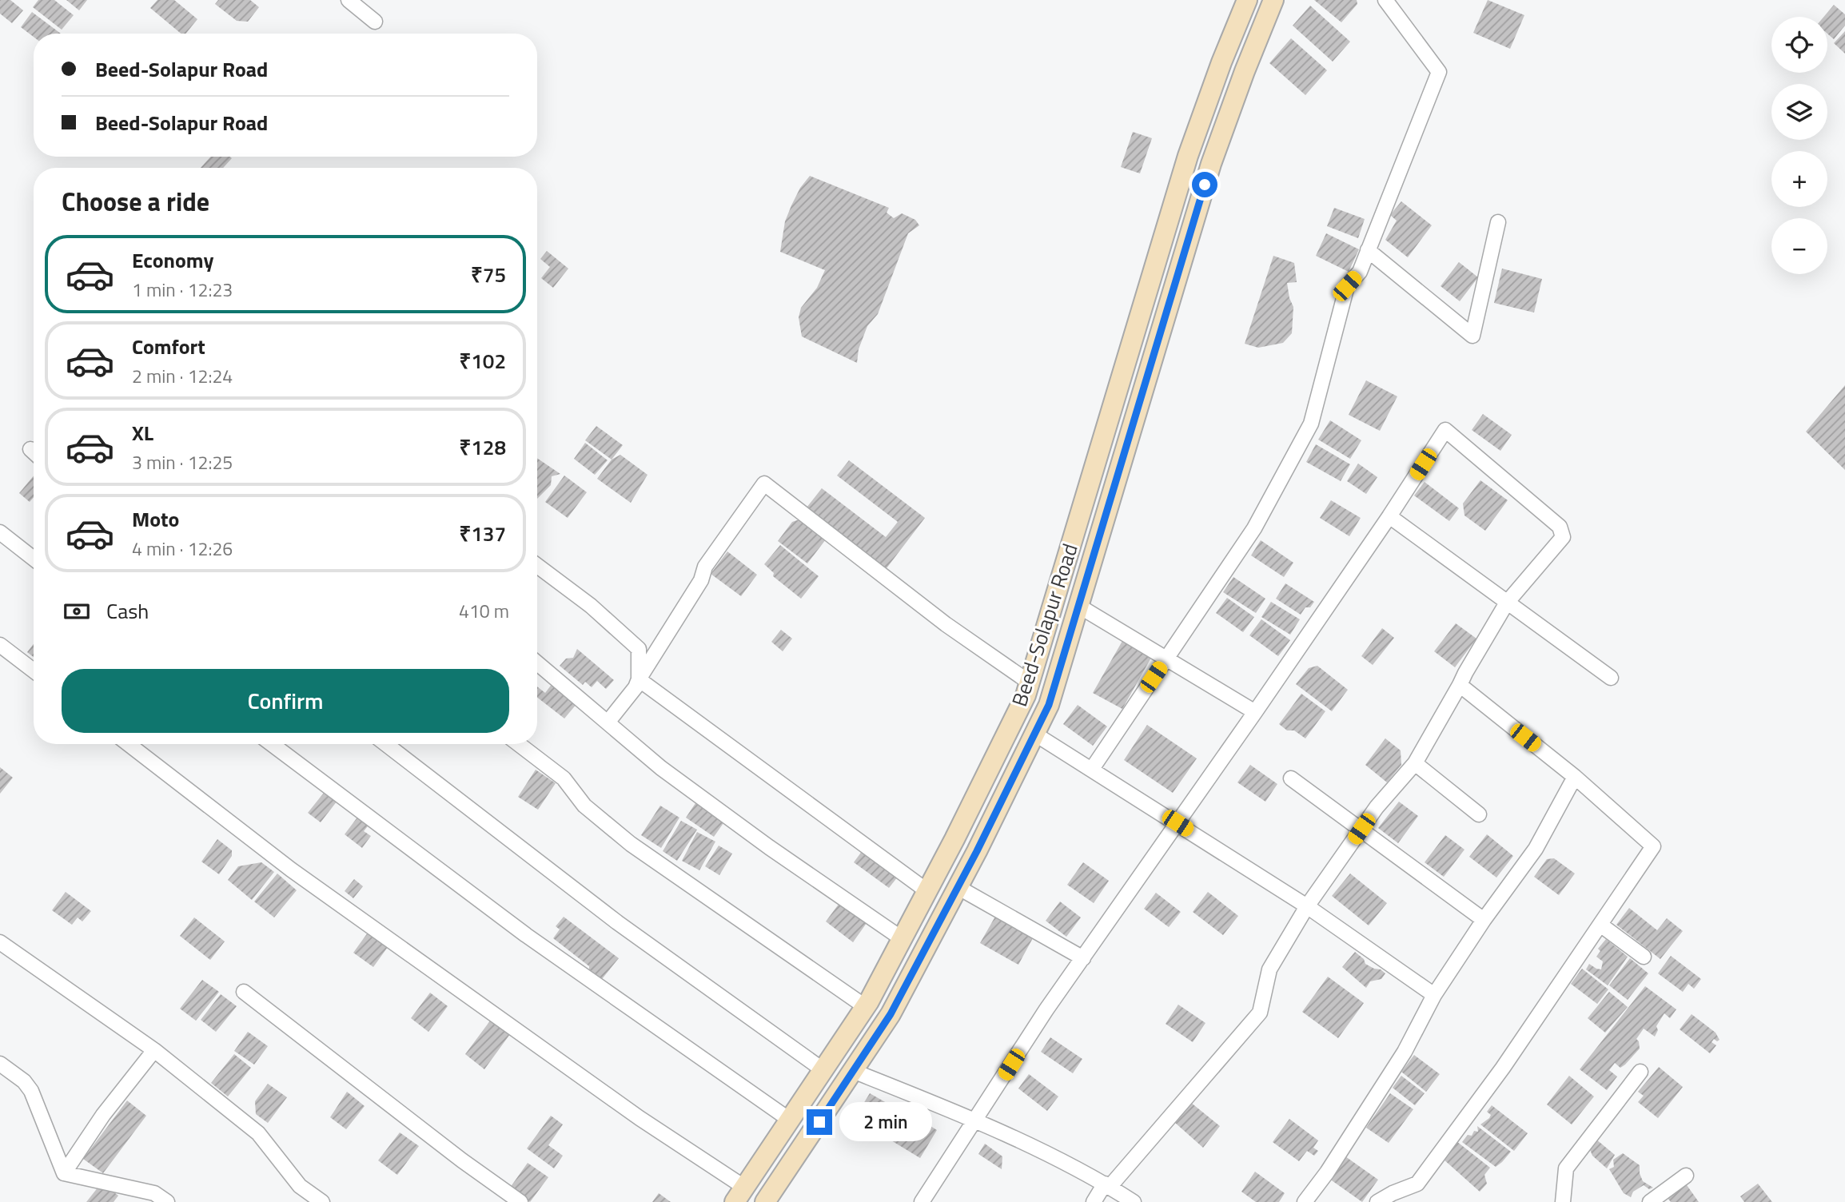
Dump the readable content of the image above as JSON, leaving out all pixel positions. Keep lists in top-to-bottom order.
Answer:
{
  "streets": {
    "main road": ["Beed-Solapur Road"]
  },
  "page": {
    "map_buttons": ["+", "−"],
    "banner": ["Beed-Solapur Road", "Beed-Solapur Road"],
    "heading": "Choose a ride",
    "list": [
      {
        "name": "Economy",
        "note": "1 min · 12:23",
        "value": "₹75"
      },
      {
        "name": "Comfort",
        "note": "2 min · 12:24",
        "value": "₹102"
      },
      {
        "name": "XL",
        "note": "3 min · 12:25",
        "value": "₹128"
      },
      {
        "name": "Moto",
        "note": "4 min · 12:26",
        "value": "₹137"
      }
    ],
    "pay": ["Cash", "410 m"],
    "buttons": "Confirm",
    "bubble": "2 min"
  }
}
